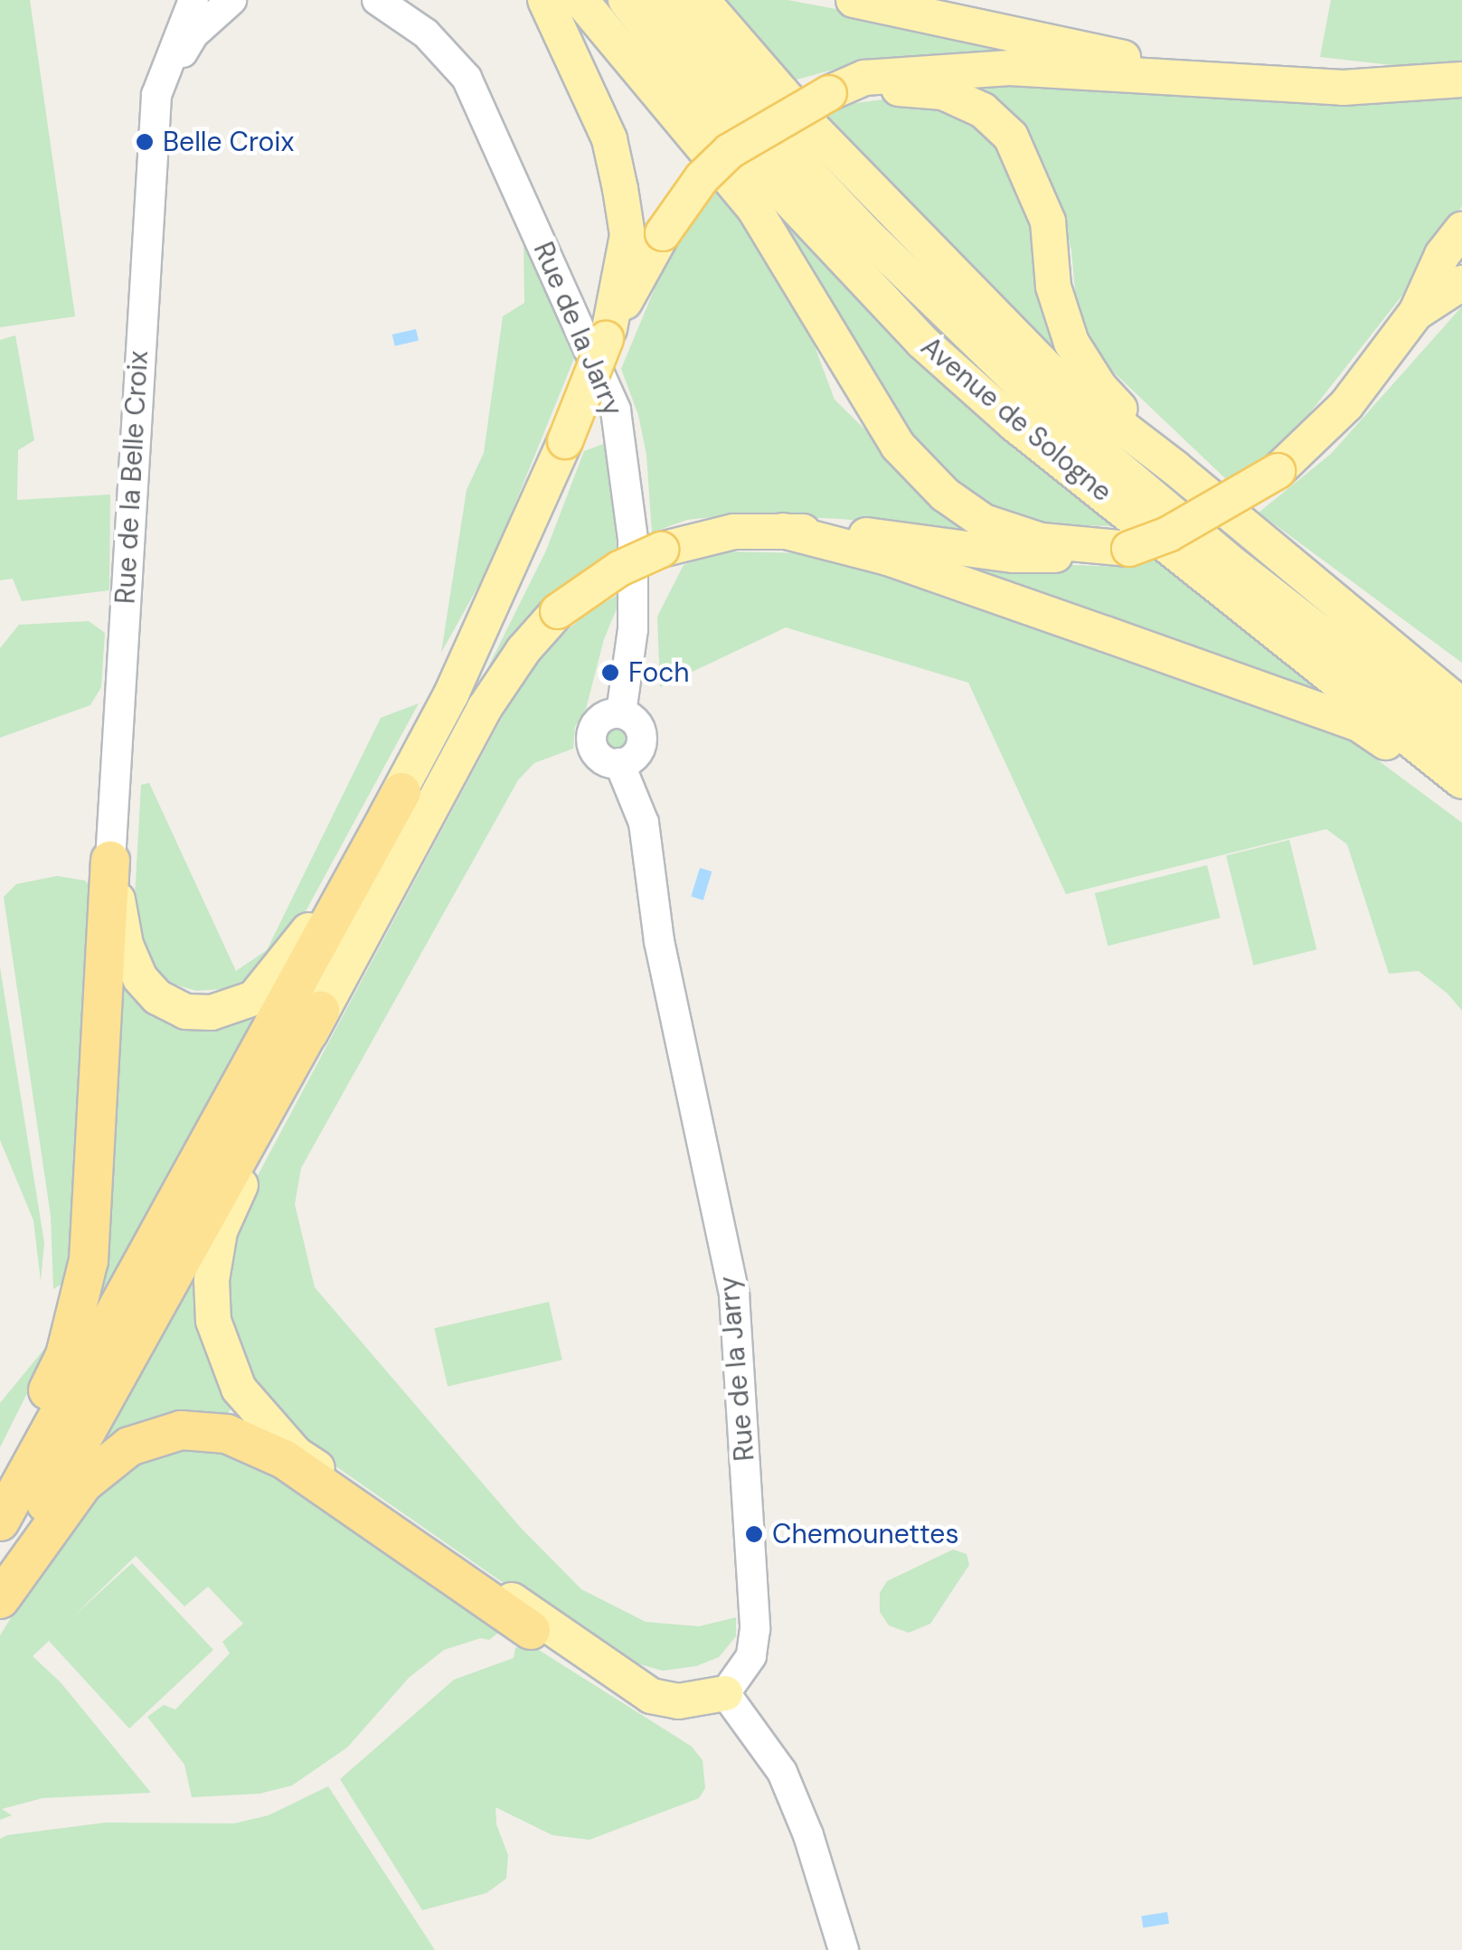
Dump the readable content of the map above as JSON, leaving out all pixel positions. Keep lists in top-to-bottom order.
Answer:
{
  "streets": {
    "main road": ["Rue de la Jarry", "Avenue de Sologne", "Rue de la Belle Croix"]
  },
  "places": ["Belle Croix", "Foch", "Chemounettes"]
}
